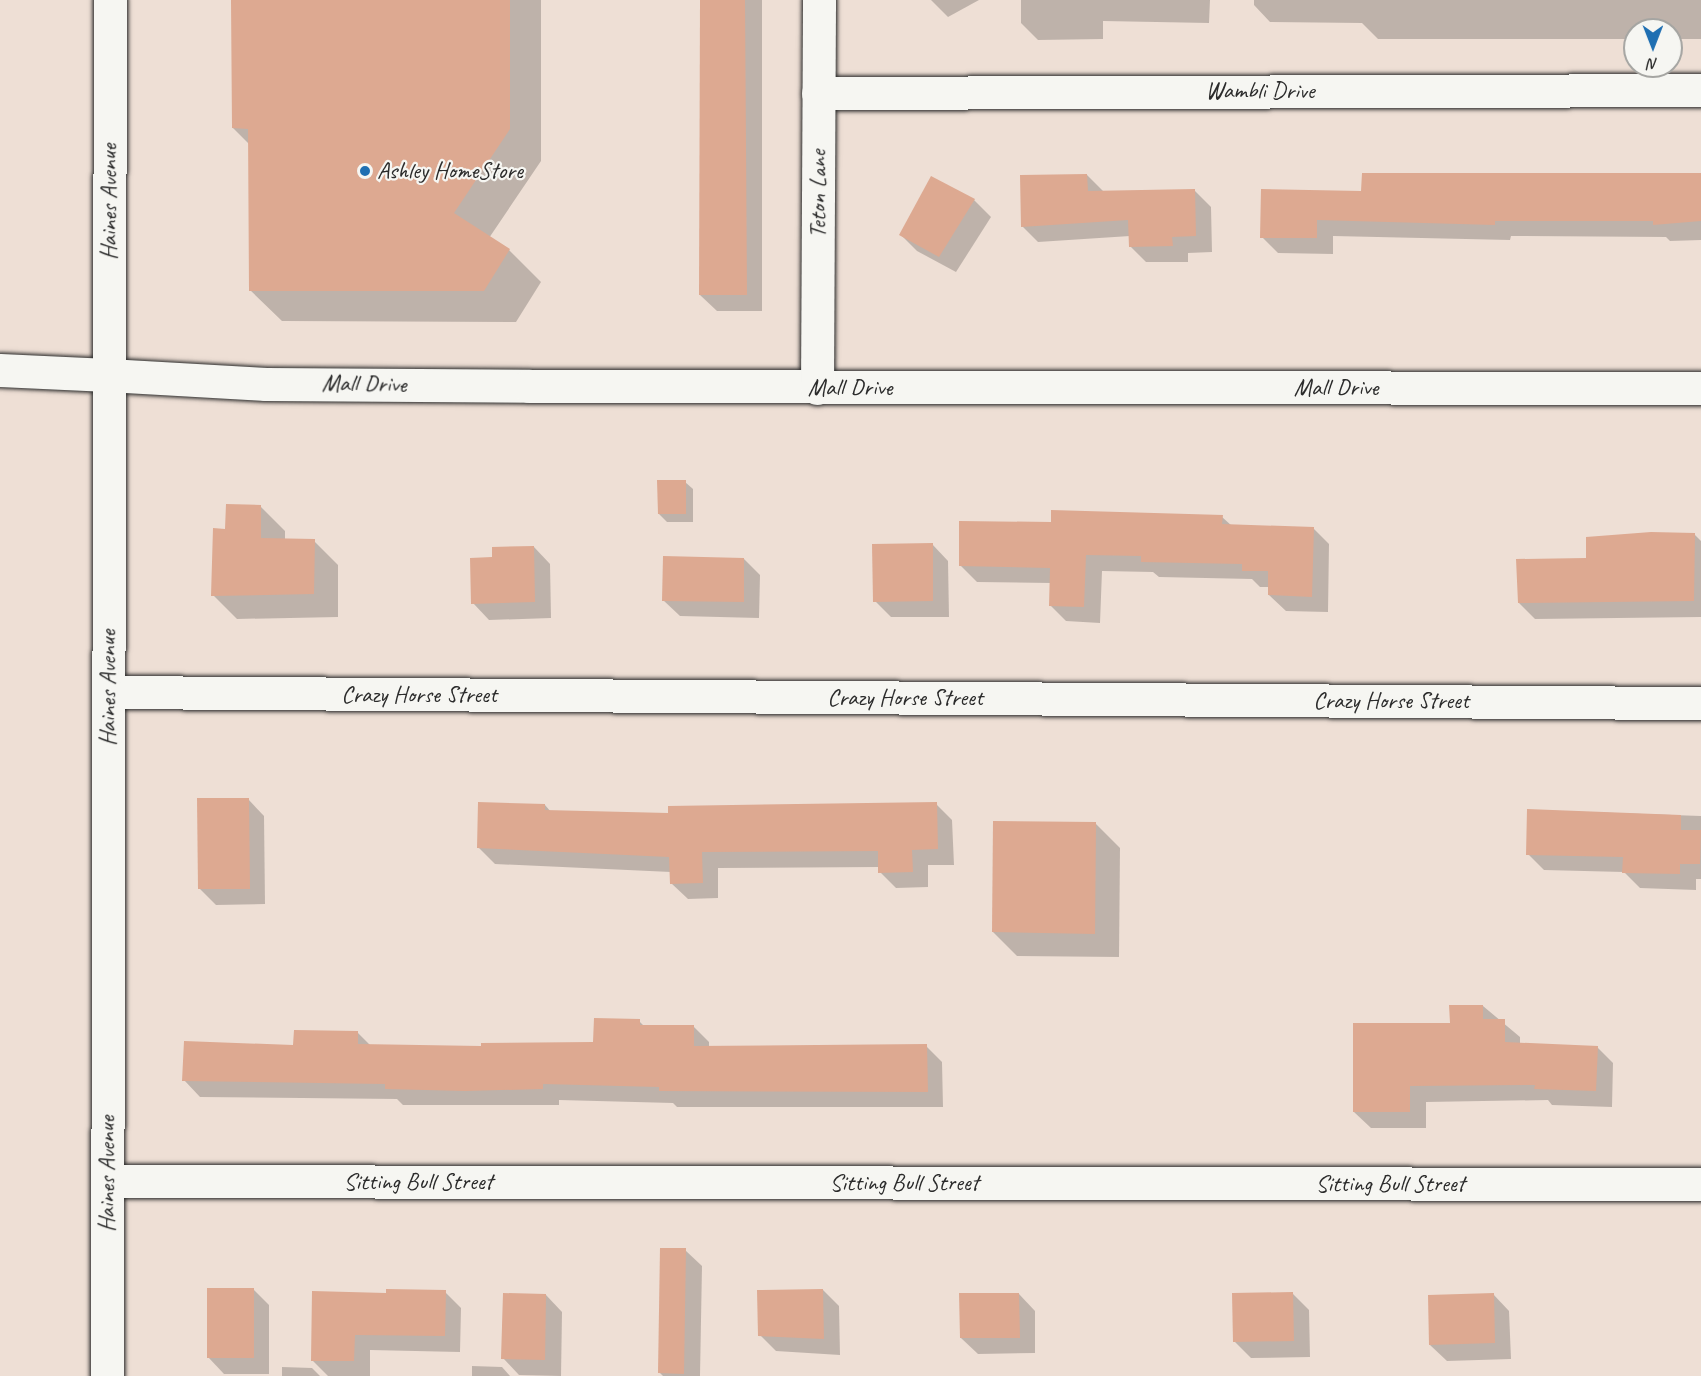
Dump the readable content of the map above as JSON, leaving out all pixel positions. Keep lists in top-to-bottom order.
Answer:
{
  "streets": {
    "street": [
      "Wambli Drive",
      "Teton Lane",
      "Haines Avenue",
      "Mall Drive",
      "Crazy Horse Street",
      "Sitting Bull Street"
    ]
  },
  "crossings": [
    ["Wambli Drive", "Teton Lane"],
    ["Teton Lane", "Mall Drive"],
    ["Haines Avenue", "Mall Drive"],
    ["Haines Avenue", "Crazy Horse Street"],
    ["Haines Avenue", "Sitting Bull Street"]
  ],
  "places": ["Ashley HomeStore"],
  "north": "bottom"
}
